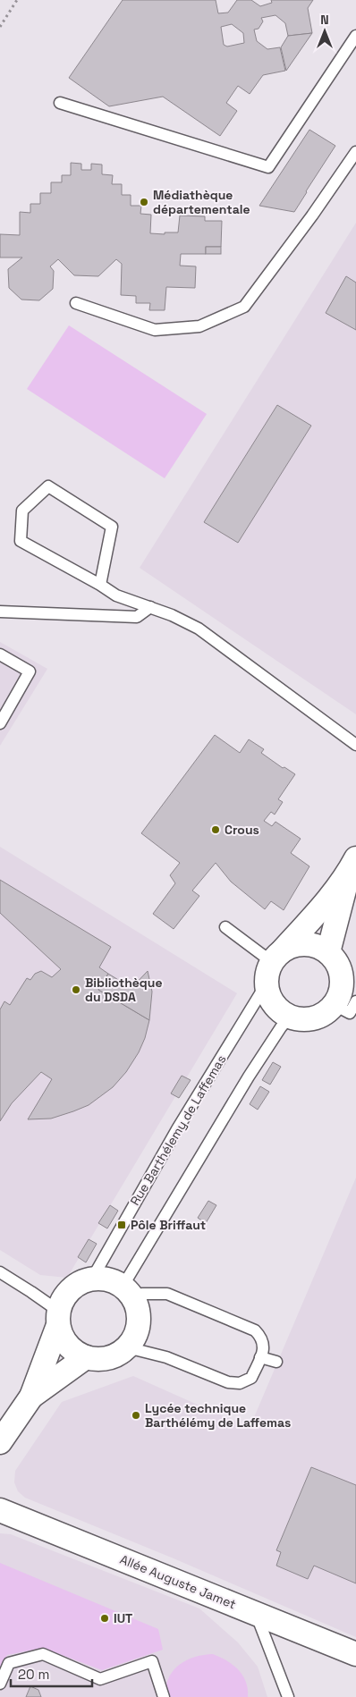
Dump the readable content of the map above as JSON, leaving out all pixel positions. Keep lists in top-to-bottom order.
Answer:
{
  "streets": {
    "street": ["Rue Barthélemy de Laffemas", "Allée Auguste Jamet"]
  },
  "places": {
    "other": [
      "Médiathèque départementale",
      "Crous",
      "Bibliothèque du DSDA",
      "Lycée technique Barthélémy de Laffemas",
      "IUT"
    ],
    "transit": ["Pôle Briffaut"]
  },
  "scale_bar": "20 m",
  "north": "top"
}
